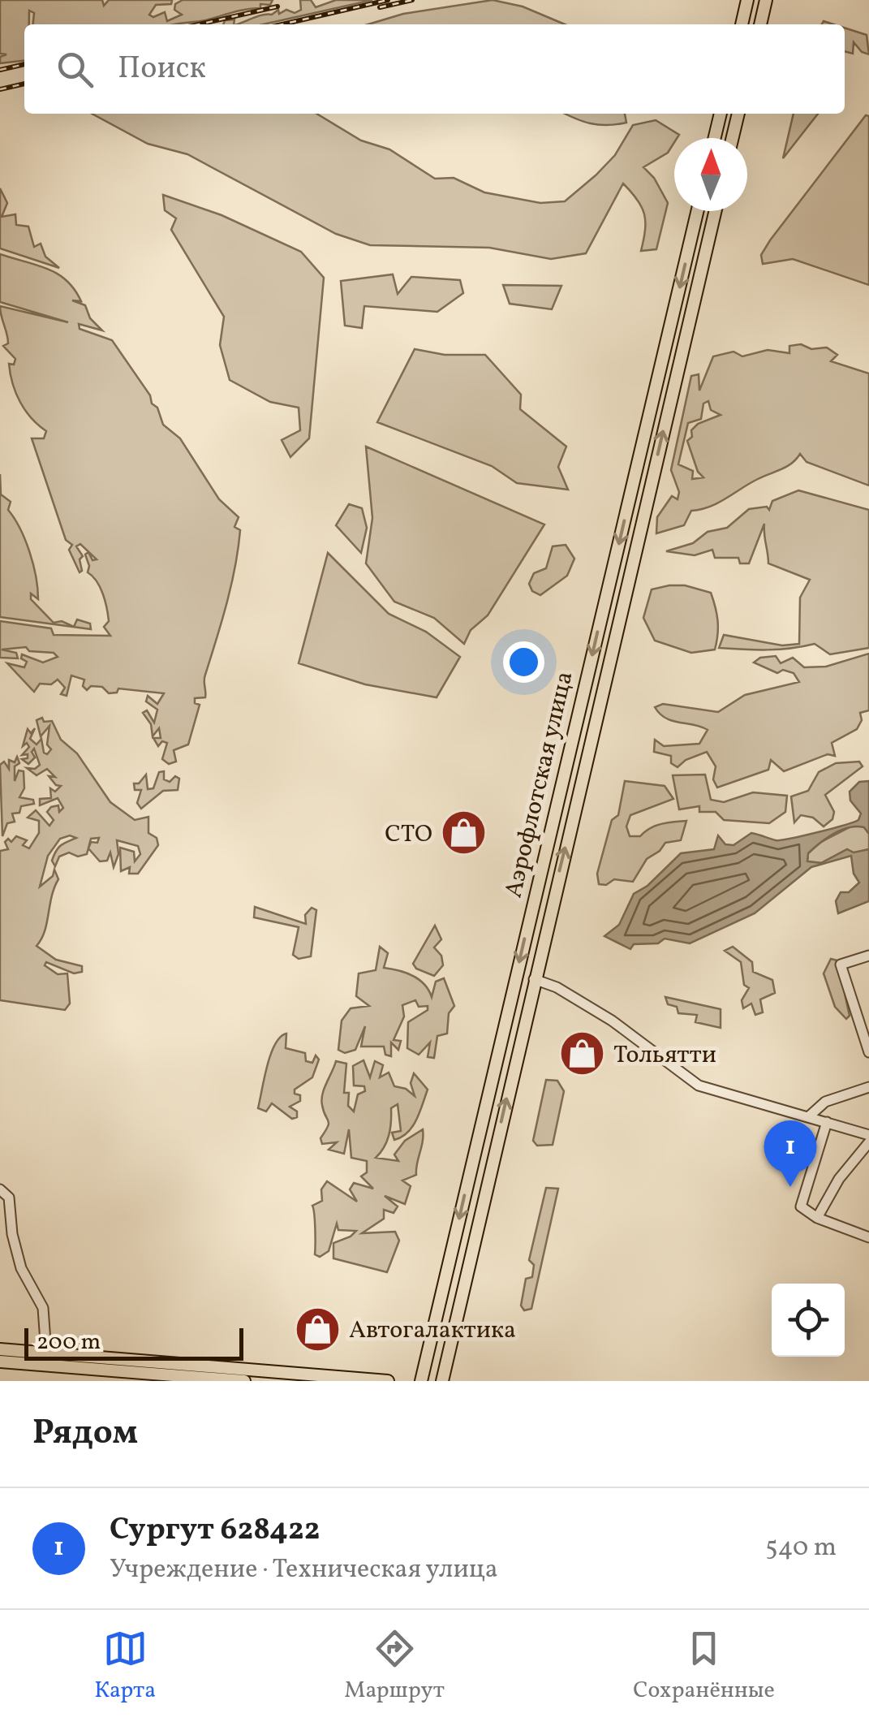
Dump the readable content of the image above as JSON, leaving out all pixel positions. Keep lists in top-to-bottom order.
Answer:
{
  "streets": {
    "main road": ["Аэрофлотская улица"]
  },
  "places": {
    "shop": ["СТО", "Тольятти", "Автогалактика"]
  },
  "scale_bar": "200 m",
  "north": "top",
  "page": {
    "search": "Поиск",
    "pins": "1",
    "scale": "200 m",
    "heading": "Рядом",
    "list": [
      {
        "mark": "1",
        "name": "Сургут 628422",
        "note": "Учреждение · Техническая улица",
        "value": "540 m"
      }
    ],
    "nav": ["Карта", "Маршрут", "Сохранённые"]
  }
}
